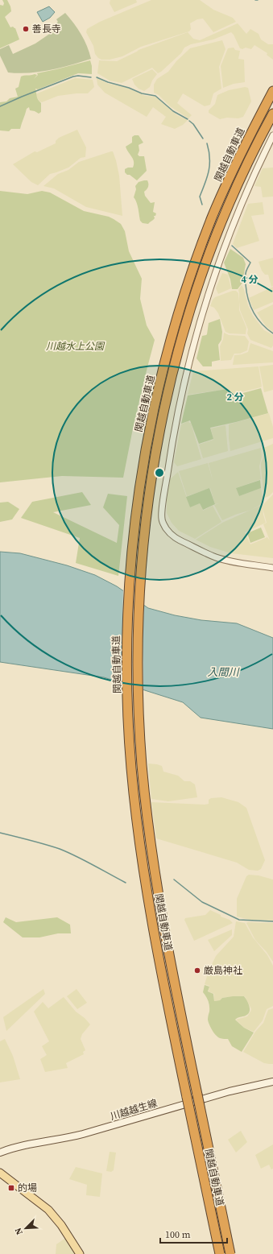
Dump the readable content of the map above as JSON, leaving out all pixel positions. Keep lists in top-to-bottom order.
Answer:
{
  "streets": {
    "highway": ["関越自動車道"],
    "main road": ["川越越生線"]
  },
  "water": ["入間川"],
  "parks": ["川越水上公園"],
  "places": {
    "other": ["善長寺", "厳島神社"],
    "transit": ["的場"]
  },
  "scale_bar": "100 m",
  "north": "bottom left",
  "rings": ["4 分", "2 分"]
}
